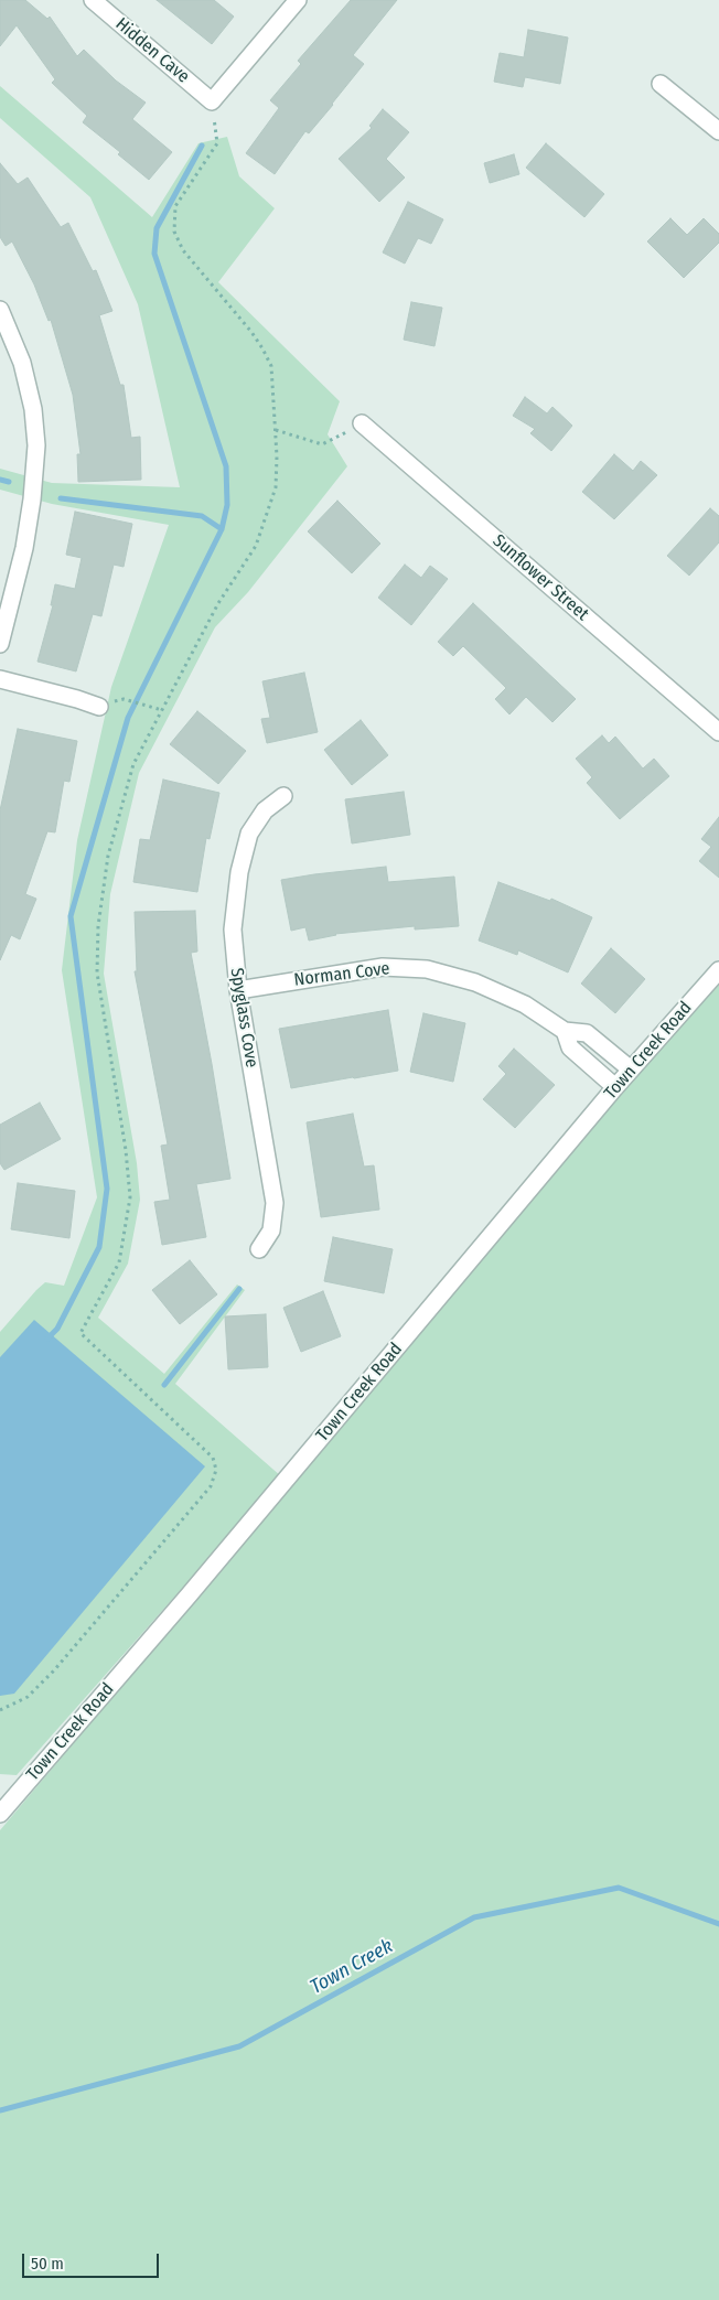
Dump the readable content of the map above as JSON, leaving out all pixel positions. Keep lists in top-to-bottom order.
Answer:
{
  "streets": {
    "street": [
      "Hidden Cave",
      "Sunflower Street",
      "Norman Cove",
      "Spyglass Cove",
      "Town Creek Road"
    ]
  },
  "crossings": [
    ["Norman Cove", "Spyglass Cove"],
    ["Norman Cove", "Town Creek Road"]
  ],
  "water": ["Town Creek"],
  "scale_bar": "50 m"
}
